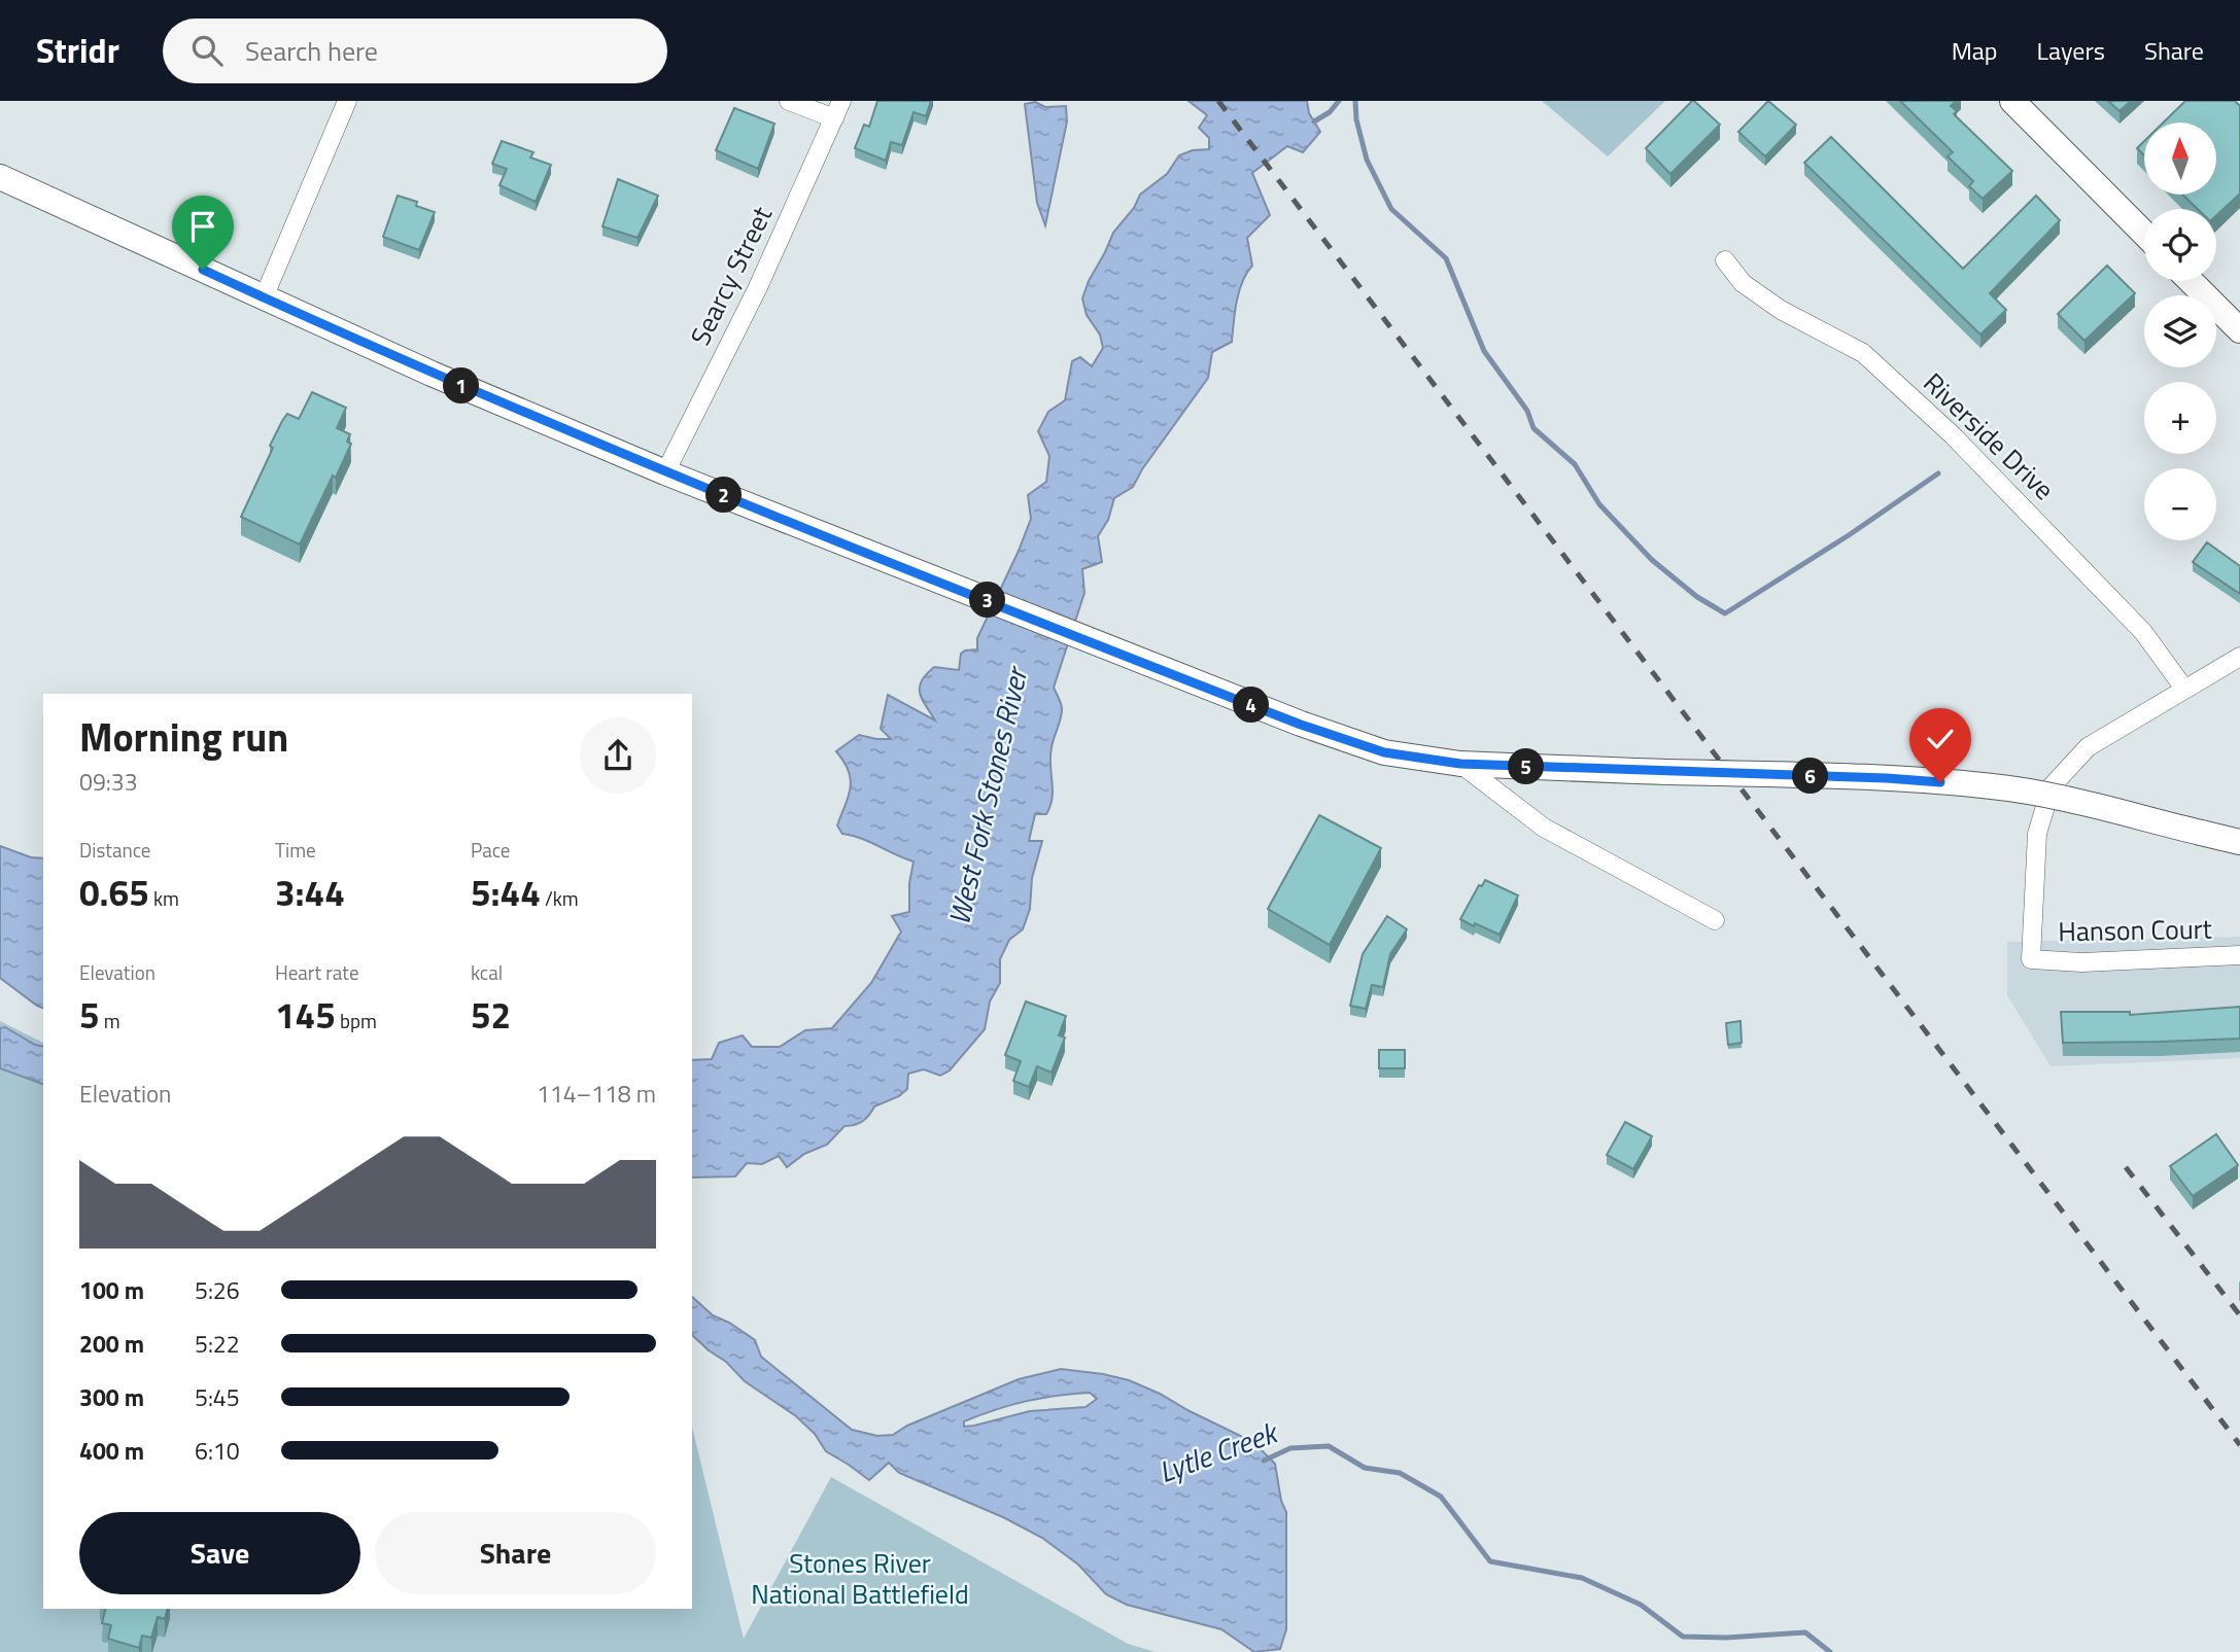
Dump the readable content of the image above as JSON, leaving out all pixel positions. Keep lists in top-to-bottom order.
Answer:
{
  "streets": {
    "street": ["Searcy Street", "Riverside Drive", "Hanson Court"]
  },
  "crossings": [
    ["Riverside Drive", "Hanson Court"]
  ],
  "water": ["West Fork Stones River", "Lytle Creek"],
  "parks": ["Stones River National Battlefield"],
  "north": "top",
  "page": {
    "header": "Stridr",
    "search": "Search here",
    "nav": ["Map", "Layers", "Share"],
    "map_buttons": ["+", "−"],
    "pins": [
      "1",
      "2",
      "3",
      "4",
      "5",
      "6"
    ],
    "heading": ["Morning run", "09:33"],
    "stats": [
      ["Distance", "0.65 km"],
      ["Time", "3:44"],
      ["Pace", "5:44 /km"],
      ["Elevation", "5 m"],
      ["Heart rate", "145 bpm"],
      ["kcal", "52"]
    ],
    "chart": ["Elevation", "114–118 m"],
    "list": [
      {
        "name": "100 m",
        "note": "5:26"
      },
      {
        "name": "200 m",
        "note": "5:22"
      },
      {
        "name": "300 m",
        "note": "5:45"
      },
      {
        "name": "400 m",
        "note": "6:10"
      }
    ],
    "buttons": ["Save", "Share"]
  }
}
